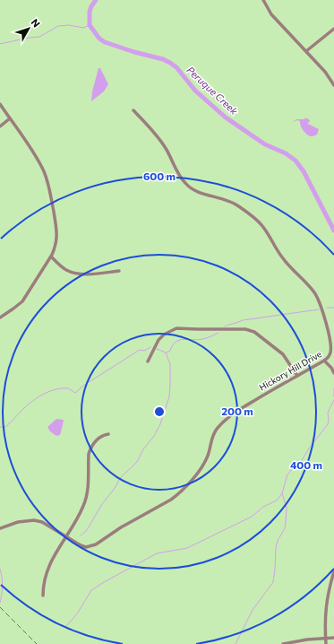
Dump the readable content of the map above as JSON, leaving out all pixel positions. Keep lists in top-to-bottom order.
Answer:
{
  "streets": {
    "street": ["Hickory Hill Drive"]
  },
  "water": ["Peruque Creek"],
  "north": "top right",
  "rings": ["600 m", "200 m", "400 m"]
}
